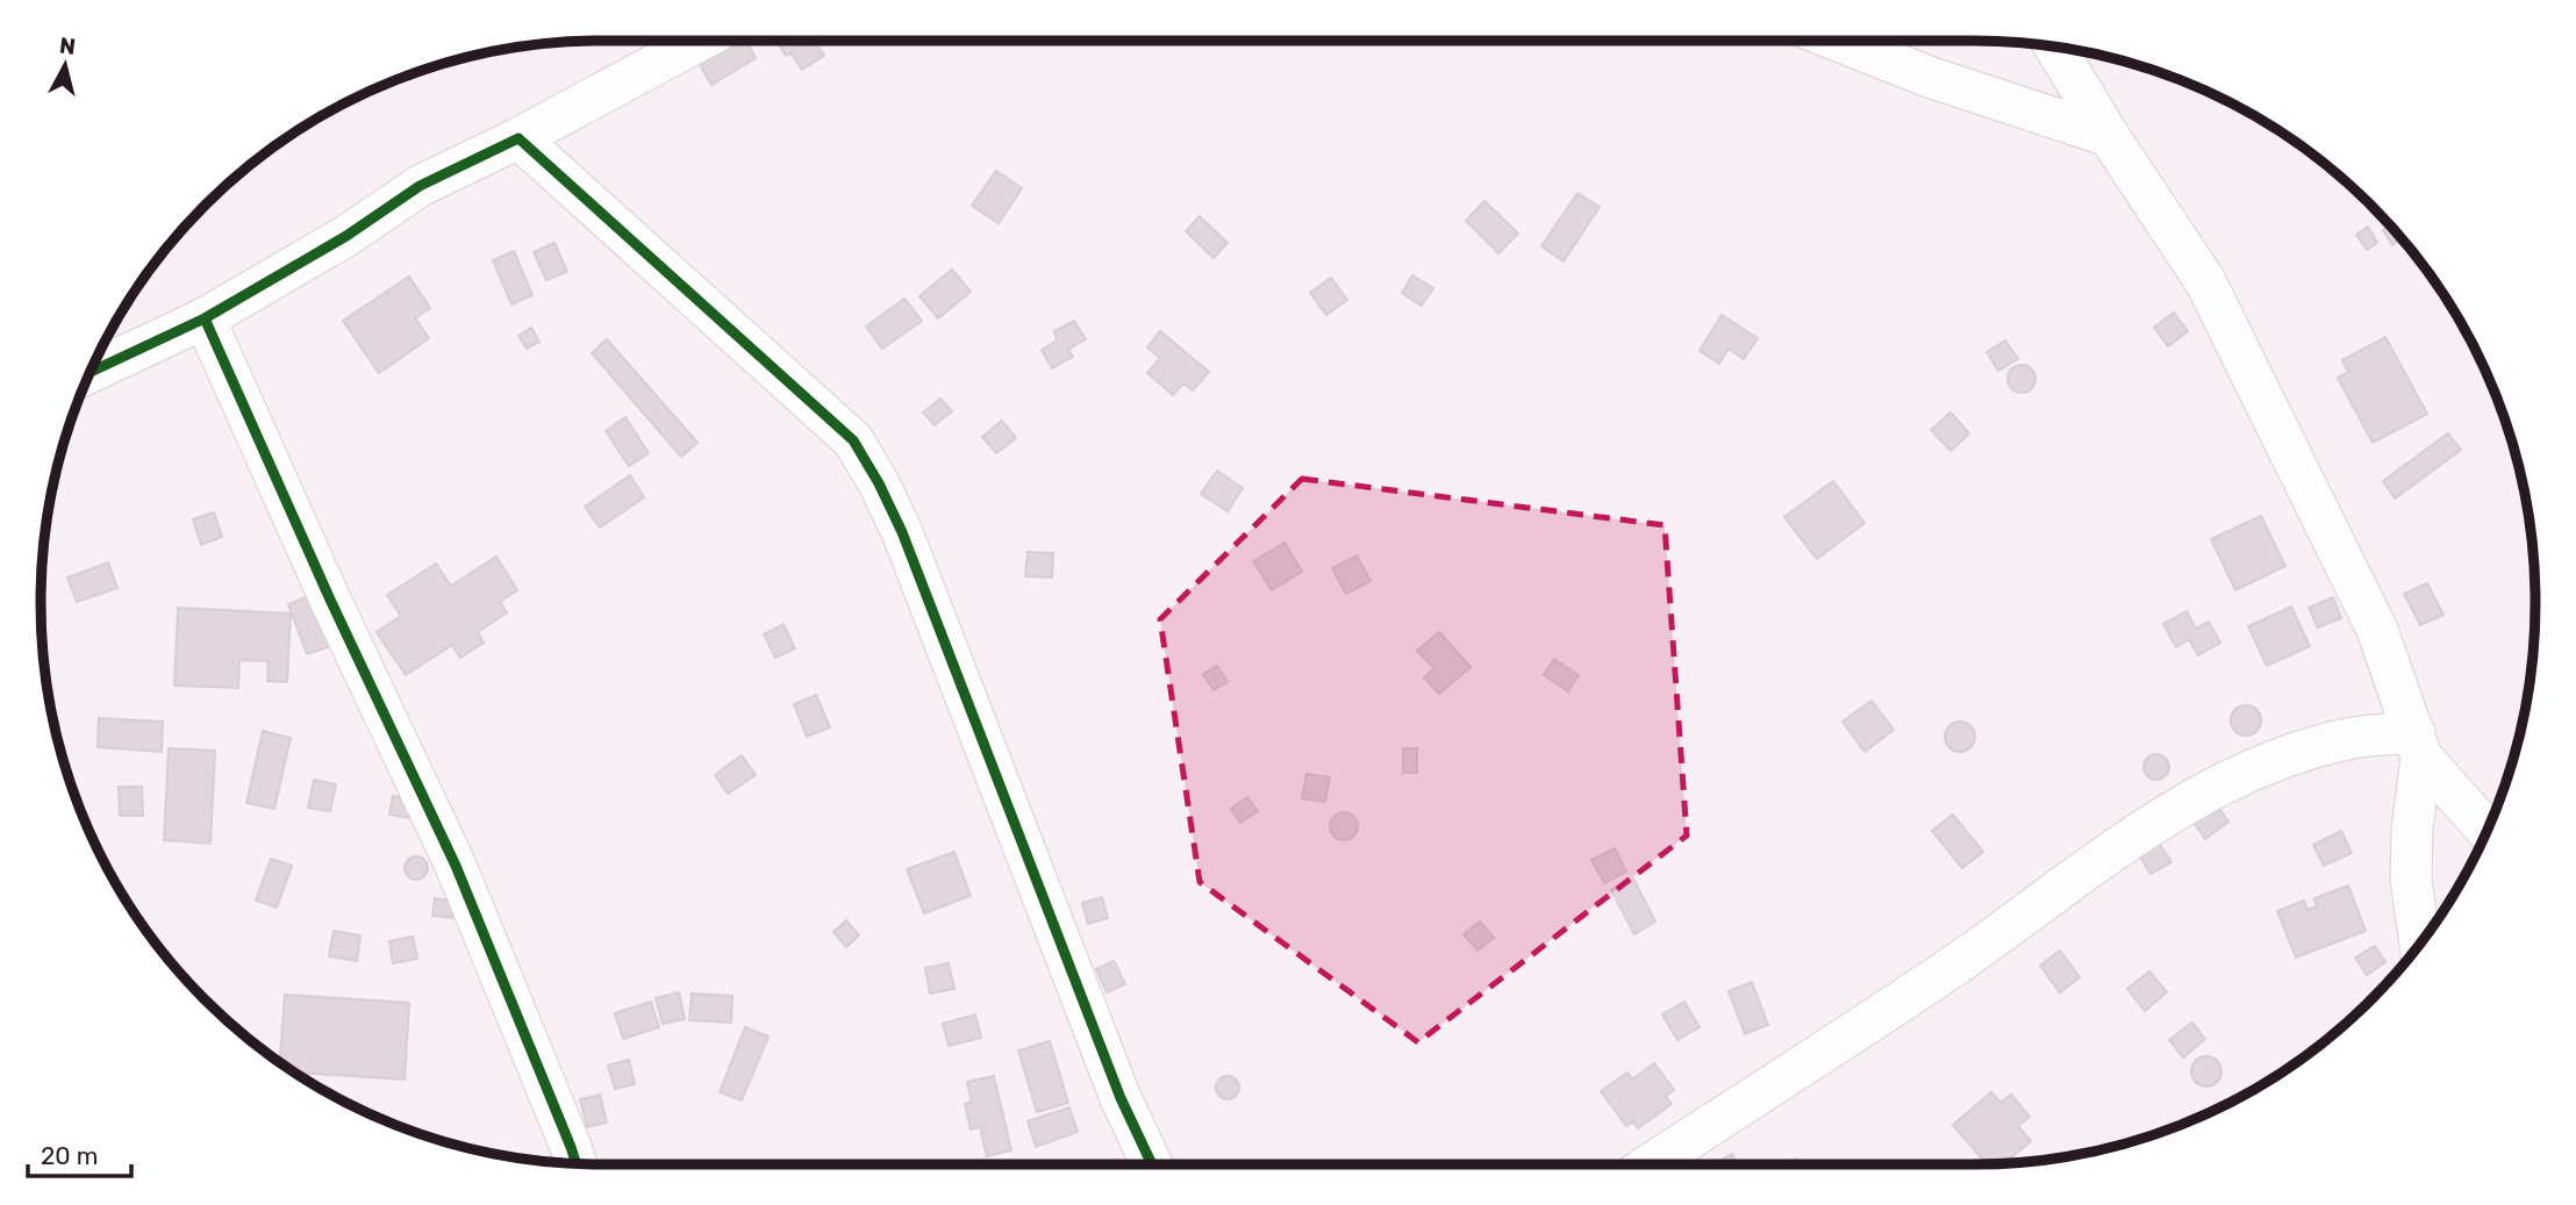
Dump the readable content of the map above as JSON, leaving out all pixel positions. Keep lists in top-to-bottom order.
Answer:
{
  "scale_bar": "20 m",
  "north": "top"
}
